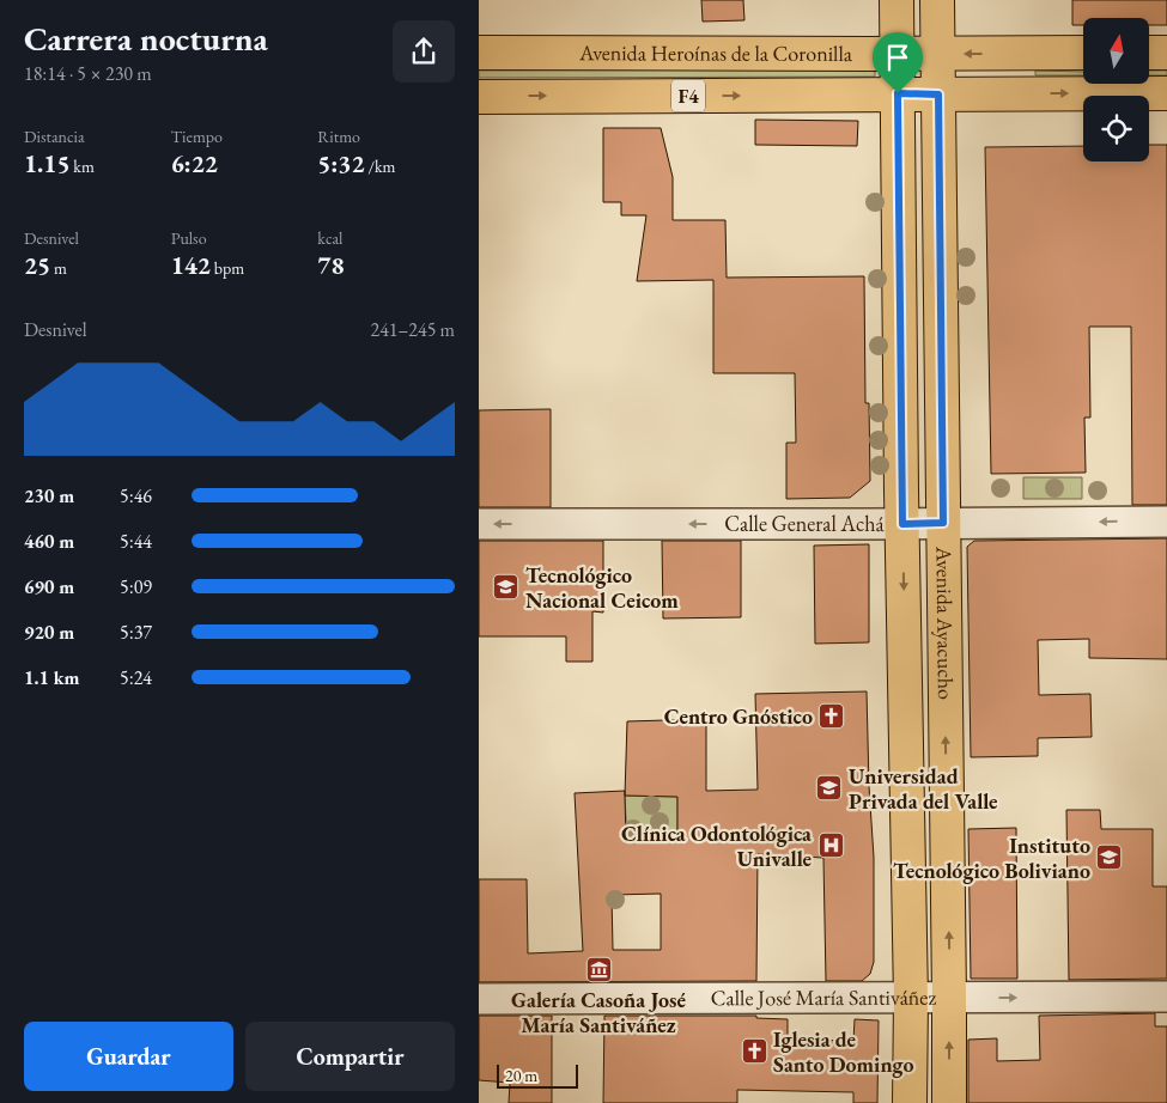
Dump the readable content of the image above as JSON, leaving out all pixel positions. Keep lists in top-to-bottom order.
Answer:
{
  "streets": {
    "main road": ["Avenida Heroínas de la Coronilla", "F4", "Avenida Ayacucho"],
    "street": ["Calle General Achá", "Calle José María Santiváñez"]
  },
  "crossings": [
    ["Avenida Heroínas de la Coronilla", "Avenida Ayacucho"],
    ["Calle General Achá", "Avenida Ayacucho"],
    ["Avenida Ayacucho", "Calle José María Santiváñez"]
  ],
  "one_way": ["Calle General Achá"],
  "places": {
    "school or university": ["Tecnológico Nacional Ceicom", "Universidad Privada del Valle", "Instituto Tecnológico Boliviano"],
    "church": ["Centro Gnóstico", "Iglesia de Santo Domingo"],
    "hospital": ["Clínica Odontológica Univalle"],
    "museum": ["Galería Casoña José María Santiváñez"]
  },
  "scale_bar": "20 m",
  "north": "top",
  "page": {
    "heading": ["Carrera nocturna", "18:14 · 5 × 230 m"],
    "stats": [
      ["Distancia", "1.15 km"],
      ["Tiempo", "6:22"],
      ["Ritmo", "5:32 /km"],
      ["Desnivel", "25 m"],
      ["Pulso", "142 bpm"],
      ["kcal", "78"]
    ],
    "chart": ["Desnivel", "241–245 m"],
    "list": [
      {
        "name": "230 m",
        "note": "5:46"
      },
      {
        "name": "460 m",
        "note": "5:44"
      },
      {
        "name": "690 m",
        "note": "5:09"
      },
      {
        "name": "920 m",
        "note": "5:37"
      },
      {
        "name": "1.1 km",
        "note": "5:24"
      }
    ],
    "buttons": ["Guardar", "Compartir"],
    "scale": "20 m"
  }
}
